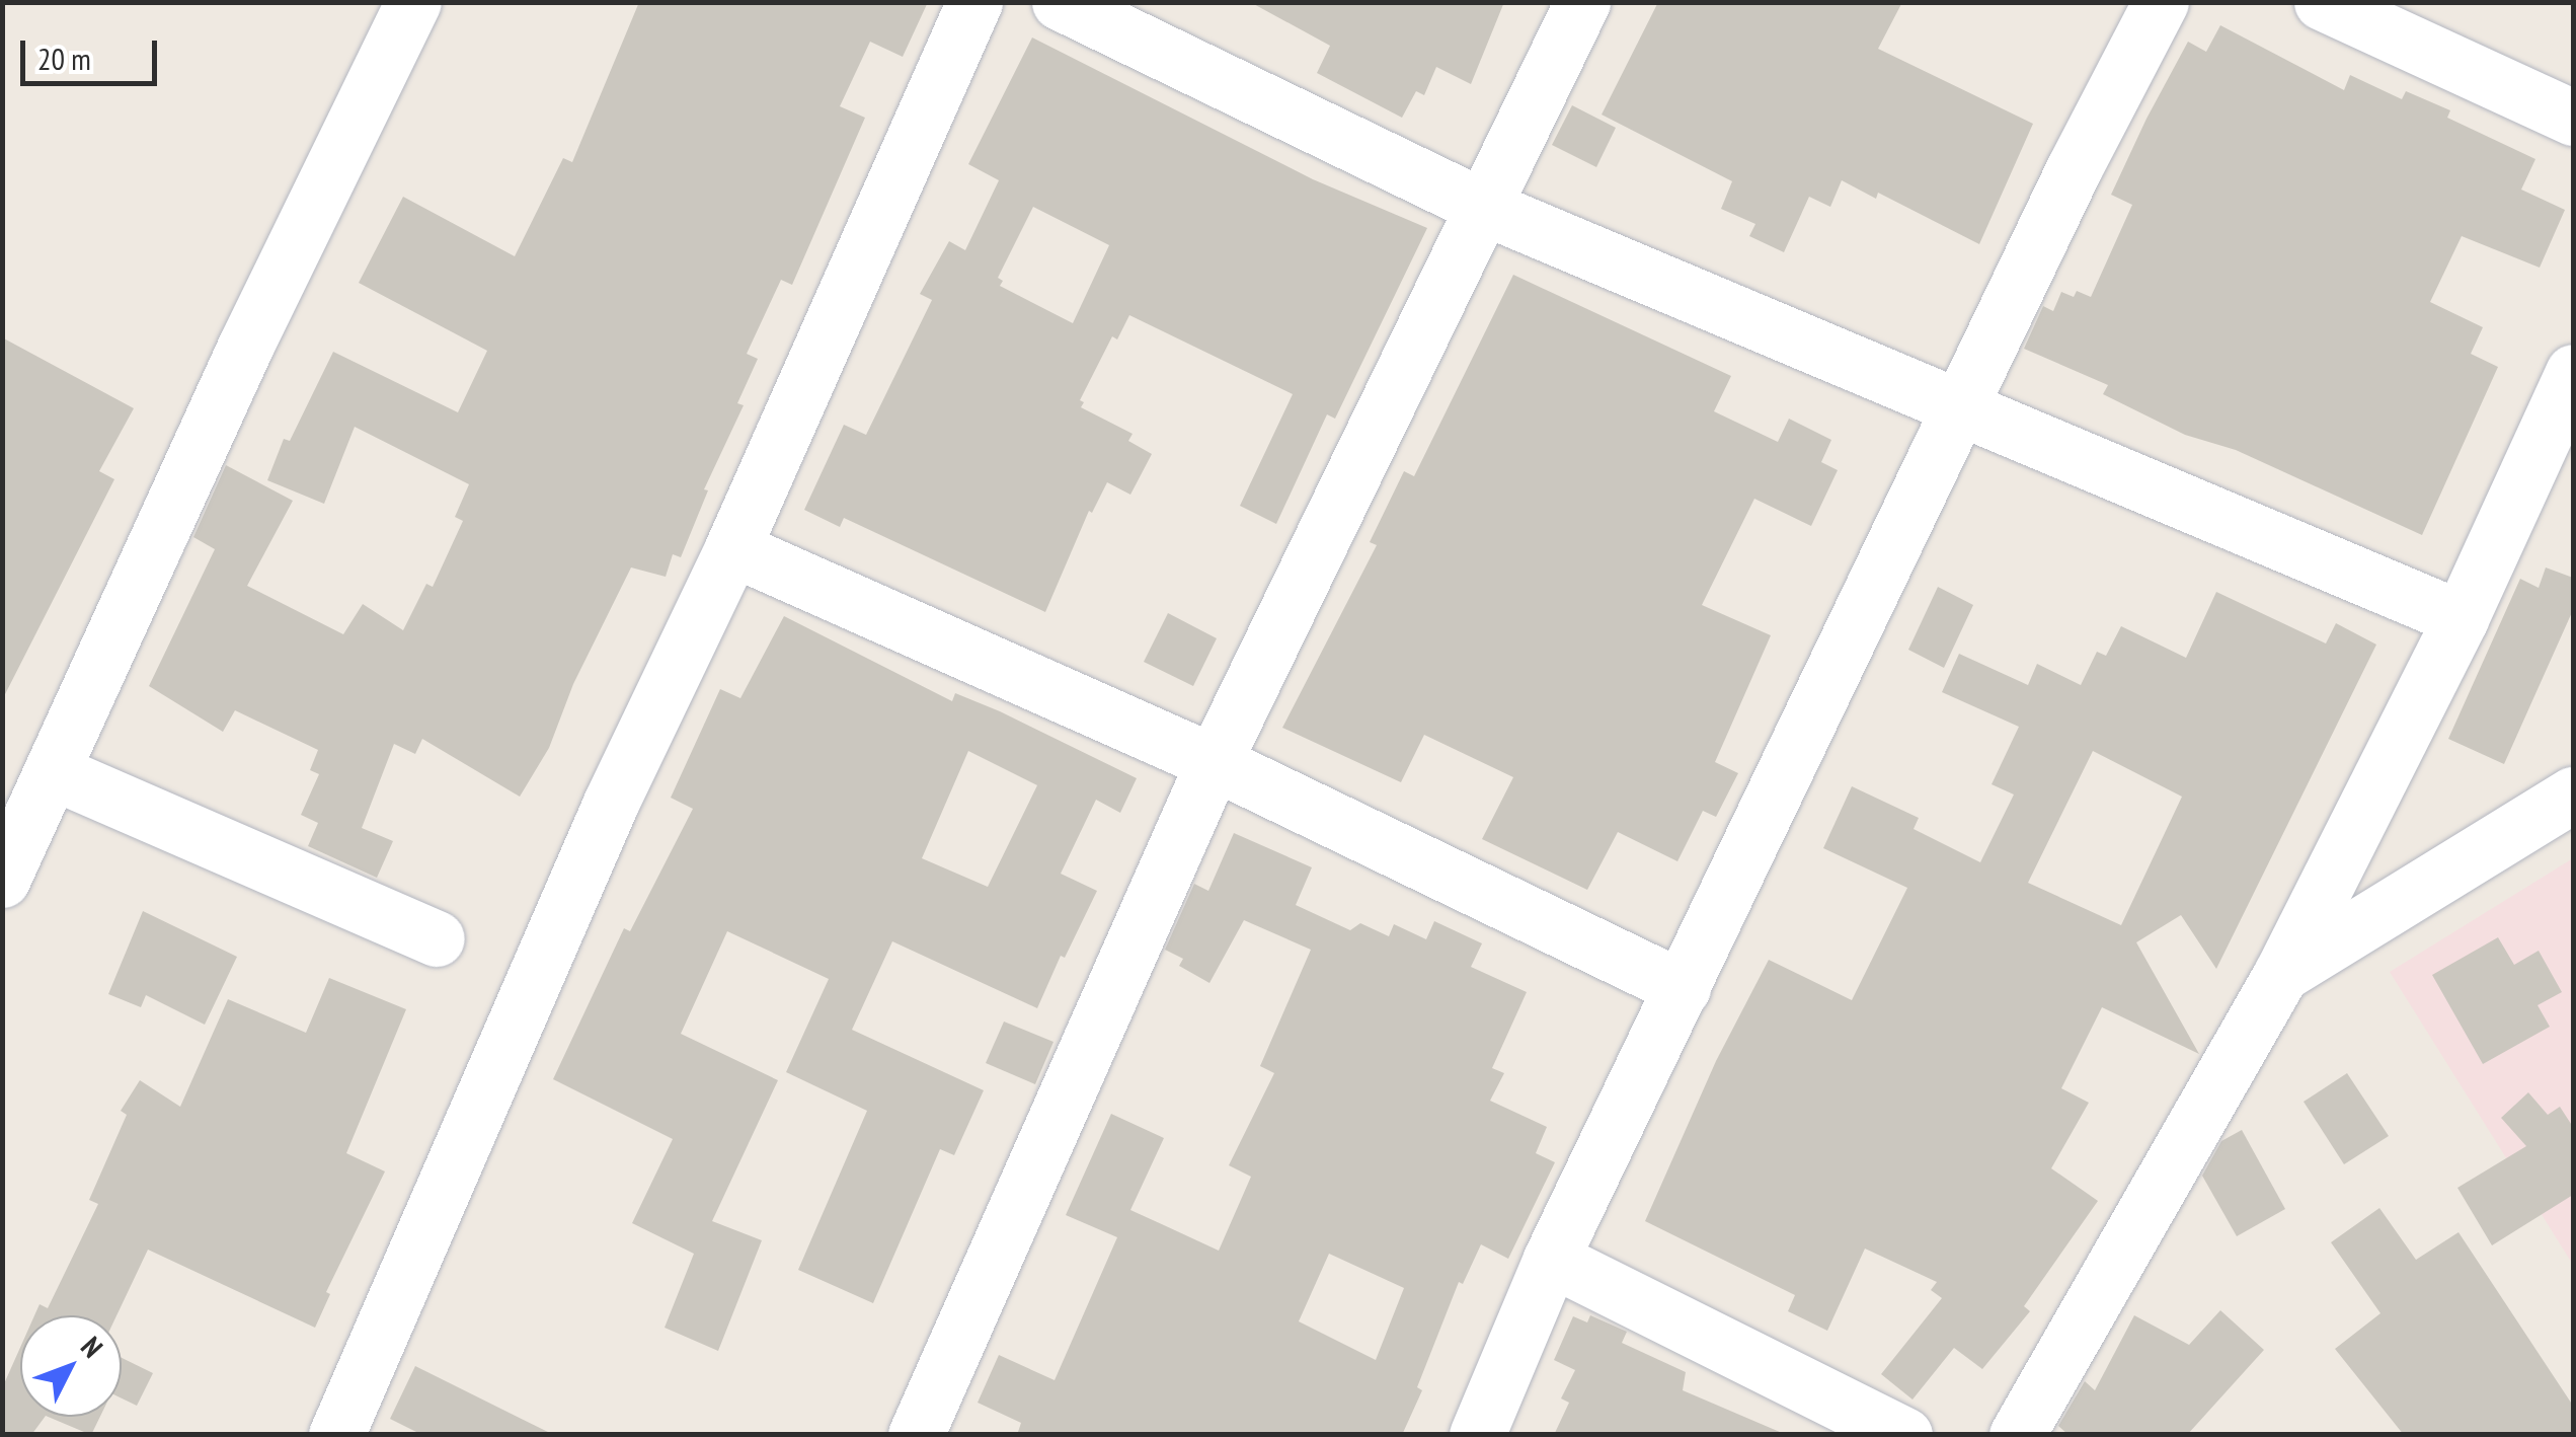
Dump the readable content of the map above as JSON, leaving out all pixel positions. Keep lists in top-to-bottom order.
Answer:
{
  "scale_bar": "20 m",
  "north": "top right"
}
